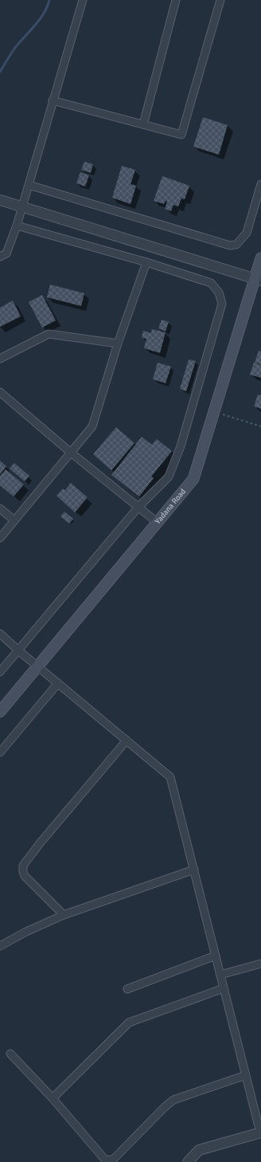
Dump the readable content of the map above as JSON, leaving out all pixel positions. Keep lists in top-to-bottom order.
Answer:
{
  "streets": {
    "main road": ["Yadana Road"]
  }
}
